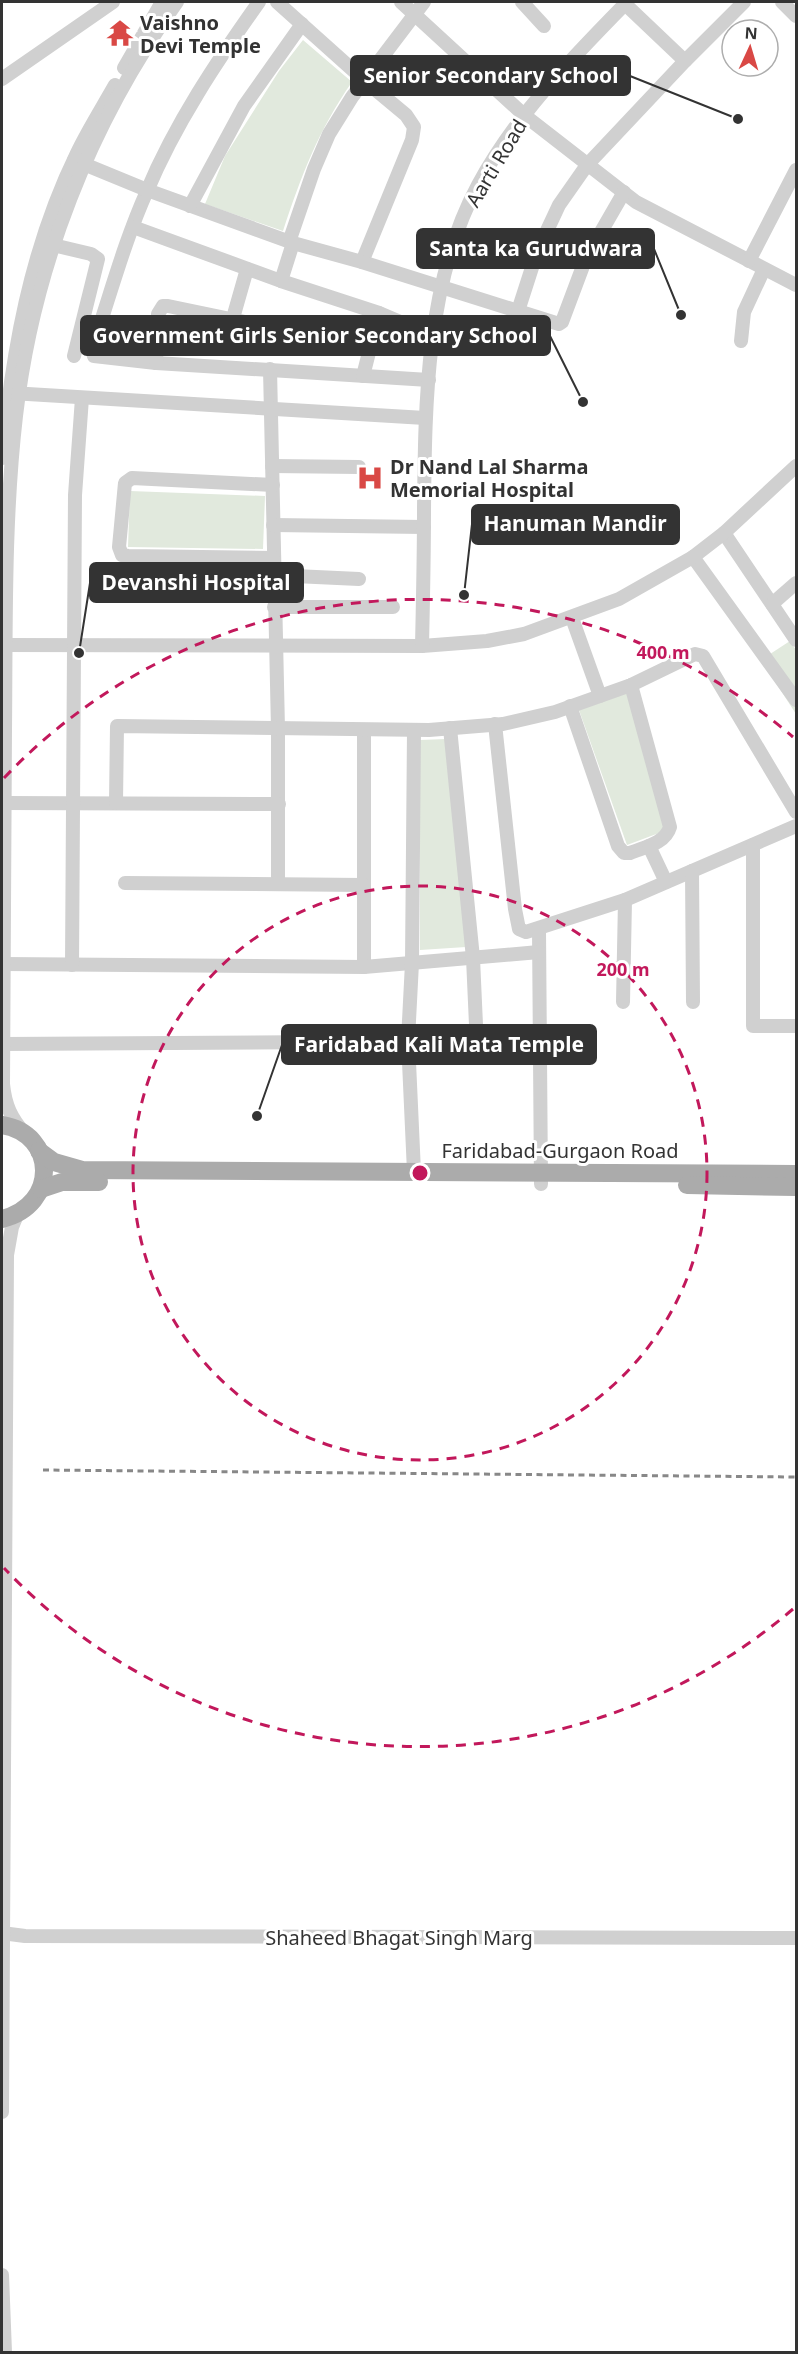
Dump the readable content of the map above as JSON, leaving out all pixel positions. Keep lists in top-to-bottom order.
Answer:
{
  "streets": {
    "main road": ["Faridabad-Gurgaon Road"],
    "street": ["Aarti Road", "Shaheed Bhagat Singh Marg"]
  },
  "places": {
    "temple": ["Vaishno Devi Temple"],
    "other": [
      "Senior Secondary School",
      "Santa ka Gurudwara",
      "Government Girls Senior Secondary School",
      "Hanuman Mandir",
      "Devanshi Hospital",
      "Faridabad Kali Mata Temple"
    ],
    "hospital": ["Dr Nand Lal Sharma Memorial Hospital"]
  },
  "north": "top",
  "rings": ["400 m", "200 m"]
}
